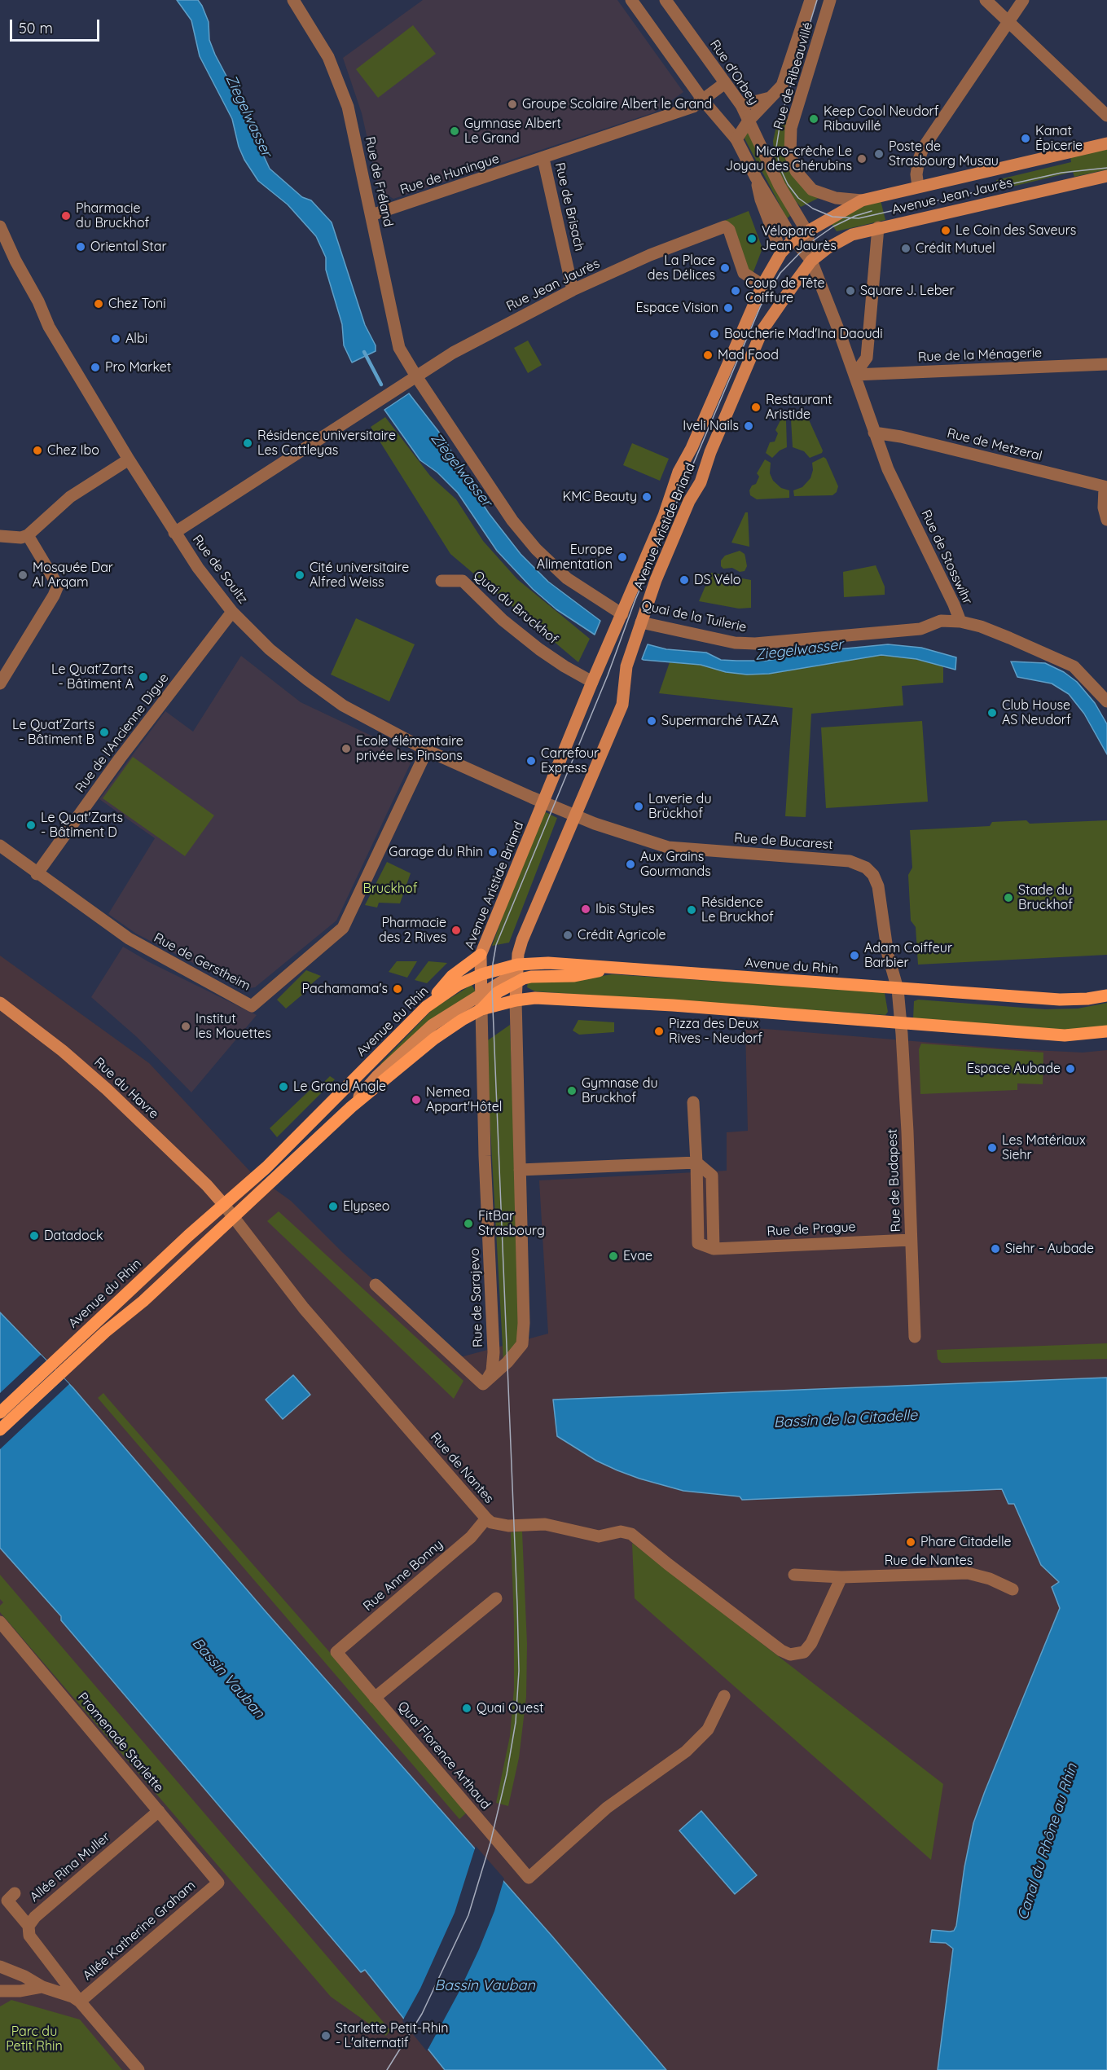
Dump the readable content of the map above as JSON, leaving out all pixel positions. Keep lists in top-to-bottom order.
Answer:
{
  "streets": {
    "main road": [
      "Avenue Jean Jaurès",
      "Avenue Aristide Briand",
      "Quai de la Tuilerie",
      "Avenue du Rhin",
      "Rue du Havre"
    ],
    "street": [
      "Rue d'Orbey",
      "Rue de Ribeauvillé",
      "Rue de Huningue",
      "Rue de Fréland",
      "Rue de Brisach",
      "Rue Jean Jaurès",
      "Rue de la Ménagerie",
      "Rue de Metzeral",
      "Rue de Stosswihr",
      "Rue de Soultz",
      "Quai du Bruckhof",
      "Rue de l'Ancienne Digue",
      "Rue de Bucarest",
      "Rue de Gerstheim",
      "Rue de Budapest",
      "Rue de Prague",
      "Rue de Sarajevo",
      "Rue de Nantes",
      "Rue Anne Bonny",
      "Promenade Starlette",
      "Quai Florence Arthaud",
      "Allée Rina Muller",
      "Allée Katherine Graham"
    ]
  },
  "crossings": [
    ["Rue d'Orbey", "Rue de Ribeauvillé"],
    ["Rue d'Orbey", "Rue de Huningue"],
    ["Rue d'Orbey", "Avenue Jean Jaurès"],
    ["Rue d'Orbey", "Avenue Aristide Briand"],
    ["Rue d'Orbey", "Rue de Stosswihr"],
    ["Rue de Ribeauvillé", "Avenue Jean Jaurès"],
    ["Rue de Huningue", "Rue de Fréland"],
    ["Rue de Huningue", "Rue de Brisach"],
    ["Rue de Fréland", "Rue Jean Jaurès"],
    ["Rue de Fréland", "Quai de la Tuilerie"],
    ["Avenue Jean Jaurès", "Avenue Aristide Briand"],
    ["Avenue Jean Jaurès", "Rue de Stosswihr"],
    ["Rue de Brisach", "Rue Jean Jaurès"],
    ["Rue Jean Jaurès", "Avenue Aristide Briand"],
    ["Rue Jean Jaurès", "Rue de Soultz"],
    ["Rue Jean Jaurès", "Quai de la Tuilerie"],
    ["Rue de la Ménagerie", "Rue de Stosswihr"],
    ["Rue de Metzeral", "Rue de Stosswihr"],
    ["Avenue Aristide Briand", "Rue de Stosswihr"],
    ["Avenue Aristide Briand", "Rue de Soultz"],
    ["Avenue Aristide Briand", "Quai du Bruckhof"],
    ["Avenue Aristide Briand", "Quai de la Tuilerie"],
    ["Avenue Aristide Briand", "Rue de Bucarest"],
    ["Avenue Aristide Briand", "Avenue du Rhin"],
    ["Avenue Aristide Briand", "Rue de Sarajevo"],
    ["Rue de Stosswihr", "Quai de la Tuilerie"],
    ["Rue de Soultz", "Rue de l'Ancienne Digue"],
    ["Rue de Soultz", "Rue de Gerstheim"],
    ["Rue de l'Ancienne Digue", "Rue de Gerstheim"],
    ["Rue de Bucarest", "Avenue du Rhin"],
    ["Avenue du Rhin", "Rue du Havre"],
    ["Avenue du Rhin", "Rue de Budapest"],
    ["Avenue du Rhin", "Rue de Sarajevo"],
    ["Avenue du Rhin", "Rue de Nantes"],
    ["Rue du Havre", "Rue de Nantes"],
    ["Rue de Budapest", "Rue de Prague"],
    ["Rue de Nantes", "Rue Anne Bonny"],
    ["Rue Anne Bonny", "Quai Florence Arthaud"],
    ["Promenade Starlette", "Allée Rina Muller"],
    ["Promenade Starlette", "Allée Katherine Graham"]
  ],
  "water": [
    "Ziegelwasser",
    "Bassin de la Citadelle",
    "Bassin Vauban",
    "Canal du Rhône au Rhin"
  ],
  "parks": ["Bruckhof", "Parc du Petit Rhin"],
  "places": [
    "Groupe Scolaire Albert le Grand",
    "Keep Cool Neudorf Ribauvillé",
    "Gymnase Albert Le Grand",
    "Kanat Épicerie",
    "Poste de Strasbourg Musau",
    "Micro-crèche Le Joyau des Chérubins",
    "Pharmacie du Bruckhof",
    "Le Coin des Saveurs",
    "Véloparc Jean Jaurès",
    "Oriental Star",
    "Crédit Mutuel",
    "La Place des Délices",
    "Coup de Tête Coiffure",
    "Square J. Leber",
    "Chez Toni",
    "Espace Vision",
    "Boucherie Mad'Ina Daoudi",
    "Albi",
    "Mad Food",
    "Pro Market",
    "Restaurant Aristide",
    "Iveli Nails",
    "Résidence universitaire Les Cattleyas",
    "Chez Ibo",
    "KMC Beauty",
    "Europe Alimentation",
    "Mosquée Dar Al Arqam",
    "Cité universitaire Alfred Weiss",
    "DS Vélo",
    "Le Quat'Zarts - Bâtiment A",
    "Club House AS Neudorf",
    "Supermarché TAZA",
    "Le Quat'Zarts - Bâtiment B",
    "Ecole élémentaire privée les Pinsons",
    "Carrefour Express",
    "Laverie du Brückhof",
    "Le Quat'Zarts - Bâtiment D",
    "Garage du Rhin",
    "Aux Grains Gourmands",
    "Stade du Bruckhof",
    "Ibis Styles",
    "Résidence Le Bruckhof",
    "Pharmacie des 2 Rives",
    "Crédit Agricole",
    "Adam Coiffeur Barbier",
    "Pachamama's",
    "Institut les Mouettes",
    "Pizza des Deux Rives - Neudorf",
    "Espace Aubade",
    "Le Grand Angle",
    "Gymnase du Bruckhof",
    "Nemea Appart'Hôtel",
    "Les Matériaux Siehr",
    "Elypseo",
    "FitBar Strasbourg",
    "Datadock",
    "Siehr - Aubade",
    "Evae",
    "Phare Citadelle",
    "Quai Ouest",
    "Starlette Petit-Rhin - L'alternatif"
  ],
  "scale_bar": "50 m"
}
